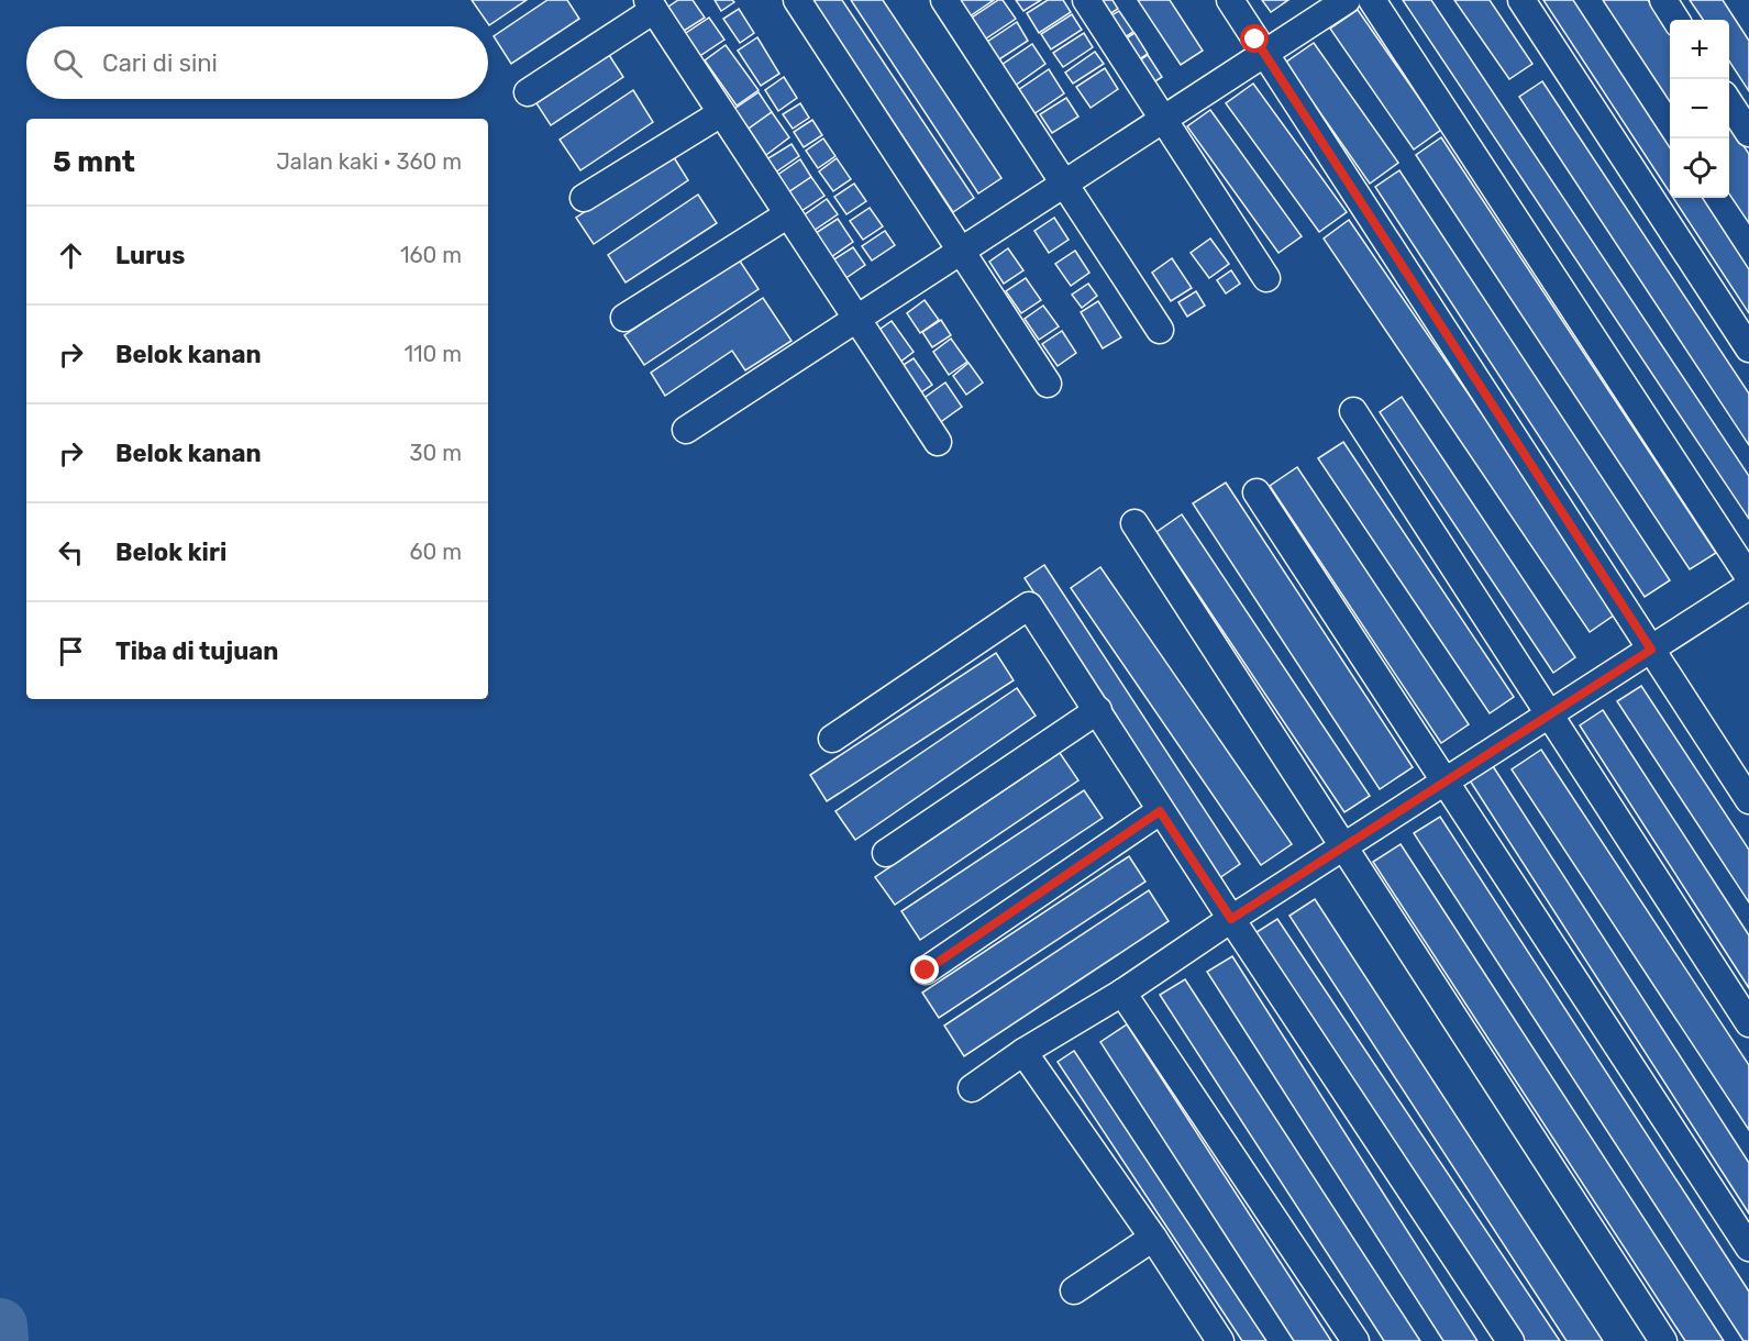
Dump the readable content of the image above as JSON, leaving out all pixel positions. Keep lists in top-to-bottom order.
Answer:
{
  "page": {
    "map_buttons": ["+", "−"],
    "search": "Cari di sini",
    "heading": ["5 mnt", "Jalan kaki · 360 m"],
    "list": [
      ["Lurus", "160 m"],
      ["Belok kanan", "110 m"],
      ["Belok kanan", "30 m"],
      ["Belok kiri", "60 m"],
      "Tiba di tujuan"
    ]
  }
}
